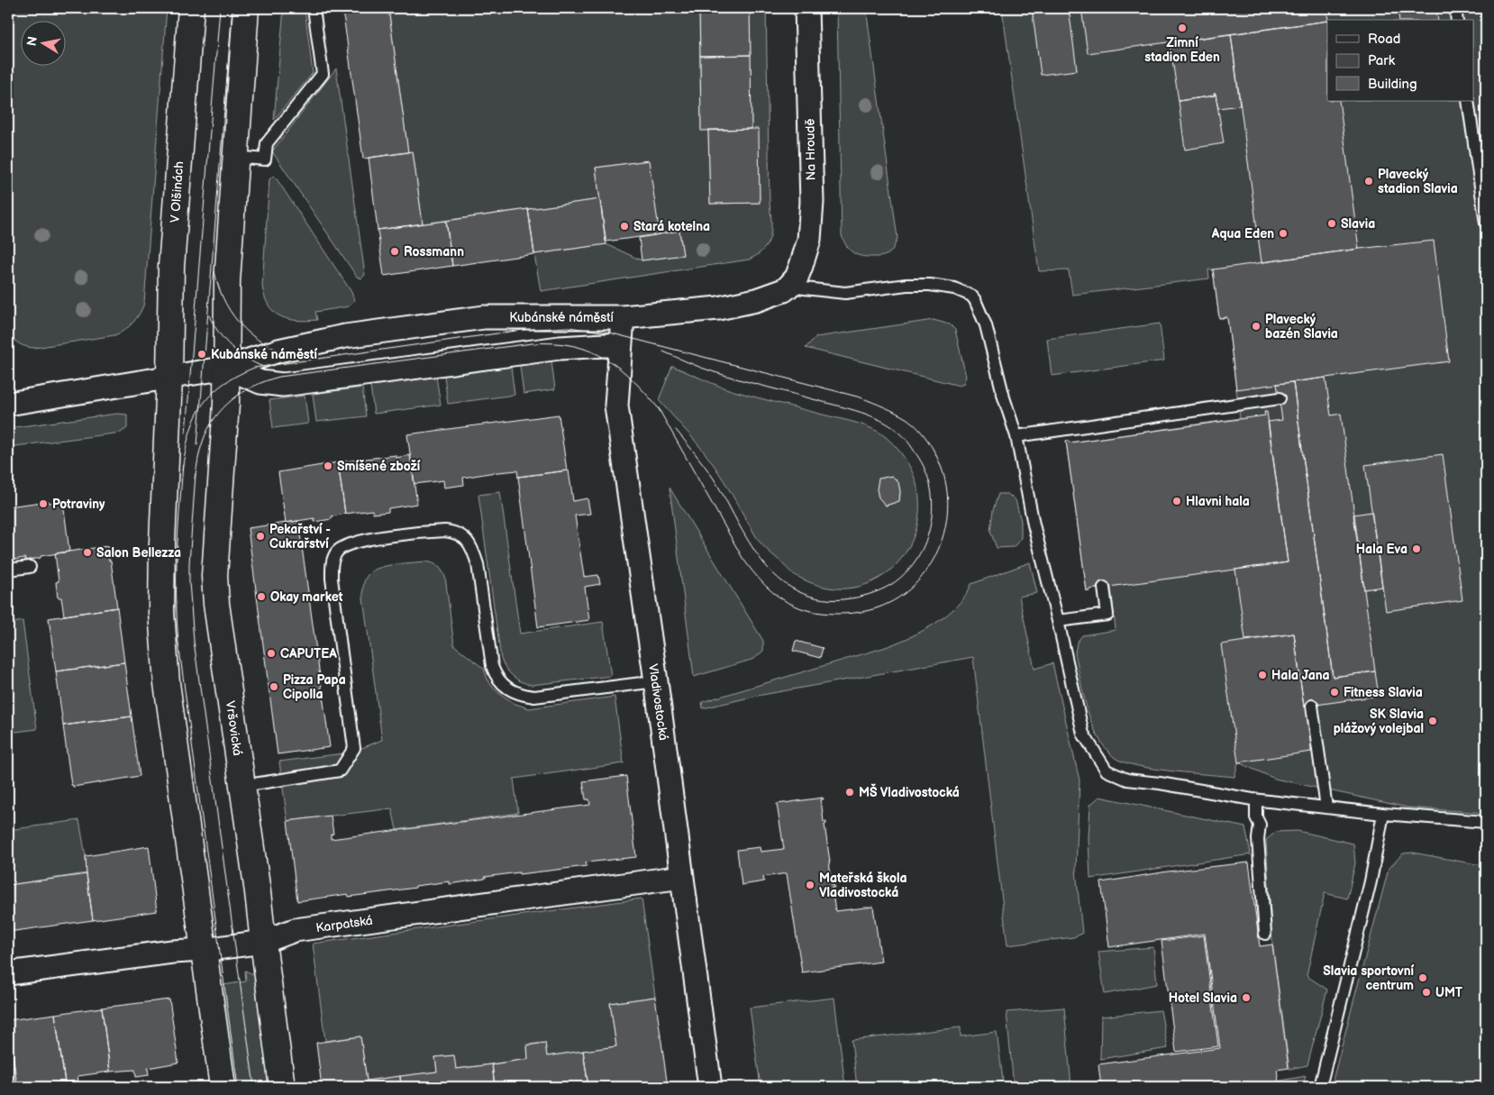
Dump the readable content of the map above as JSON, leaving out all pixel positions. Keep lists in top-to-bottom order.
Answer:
{
  "streets": {
    "main road": ["V Olšinách", "Vršovická"],
    "street": [
      "Na Hroudě",
      "Kubánské náměstí",
      "Vladivostocká",
      "Karpatská"
    ]
  },
  "crossings": [
    ["Na Hroudě", "Kubánské náměstí"],
    ["V Olšinách", "Kubánské náměstí"],
    ["Kubánské náměstí", "Vladivostocká"],
    ["Kubánské náměstí", "Vršovická"],
    ["Vladivostocká", "Karpatská"],
    ["Vršovická", "Karpatská"]
  ],
  "places": [
    "Zimní stadion Eden",
    "Plavecký stadion Slavia",
    "Slavia",
    "Stará kotelna",
    "Aqua Eden",
    "Rossmann",
    "Plavecký bazén Slavia",
    "Kubánské náměstí",
    "Smíšené zboží",
    "Hlavni hala",
    "Potraviny",
    "Pekařství - Cukrařství",
    "Hala Eva",
    "Salon Bellezza",
    "Okay market",
    "CAPUTEA",
    "Hala Jana",
    "Pizza Papa Cipolla",
    "Fitness Slavia",
    "SK Slavia plážový volejbal",
    "MŠ Vladivostocká",
    "Mateřská škola Vladivostocká",
    "Slavia sportovní centrum",
    "UMT",
    "Hotel Slavia"
  ],
  "legend": ["Road", "Park", "Building"],
  "north": "left"
}
